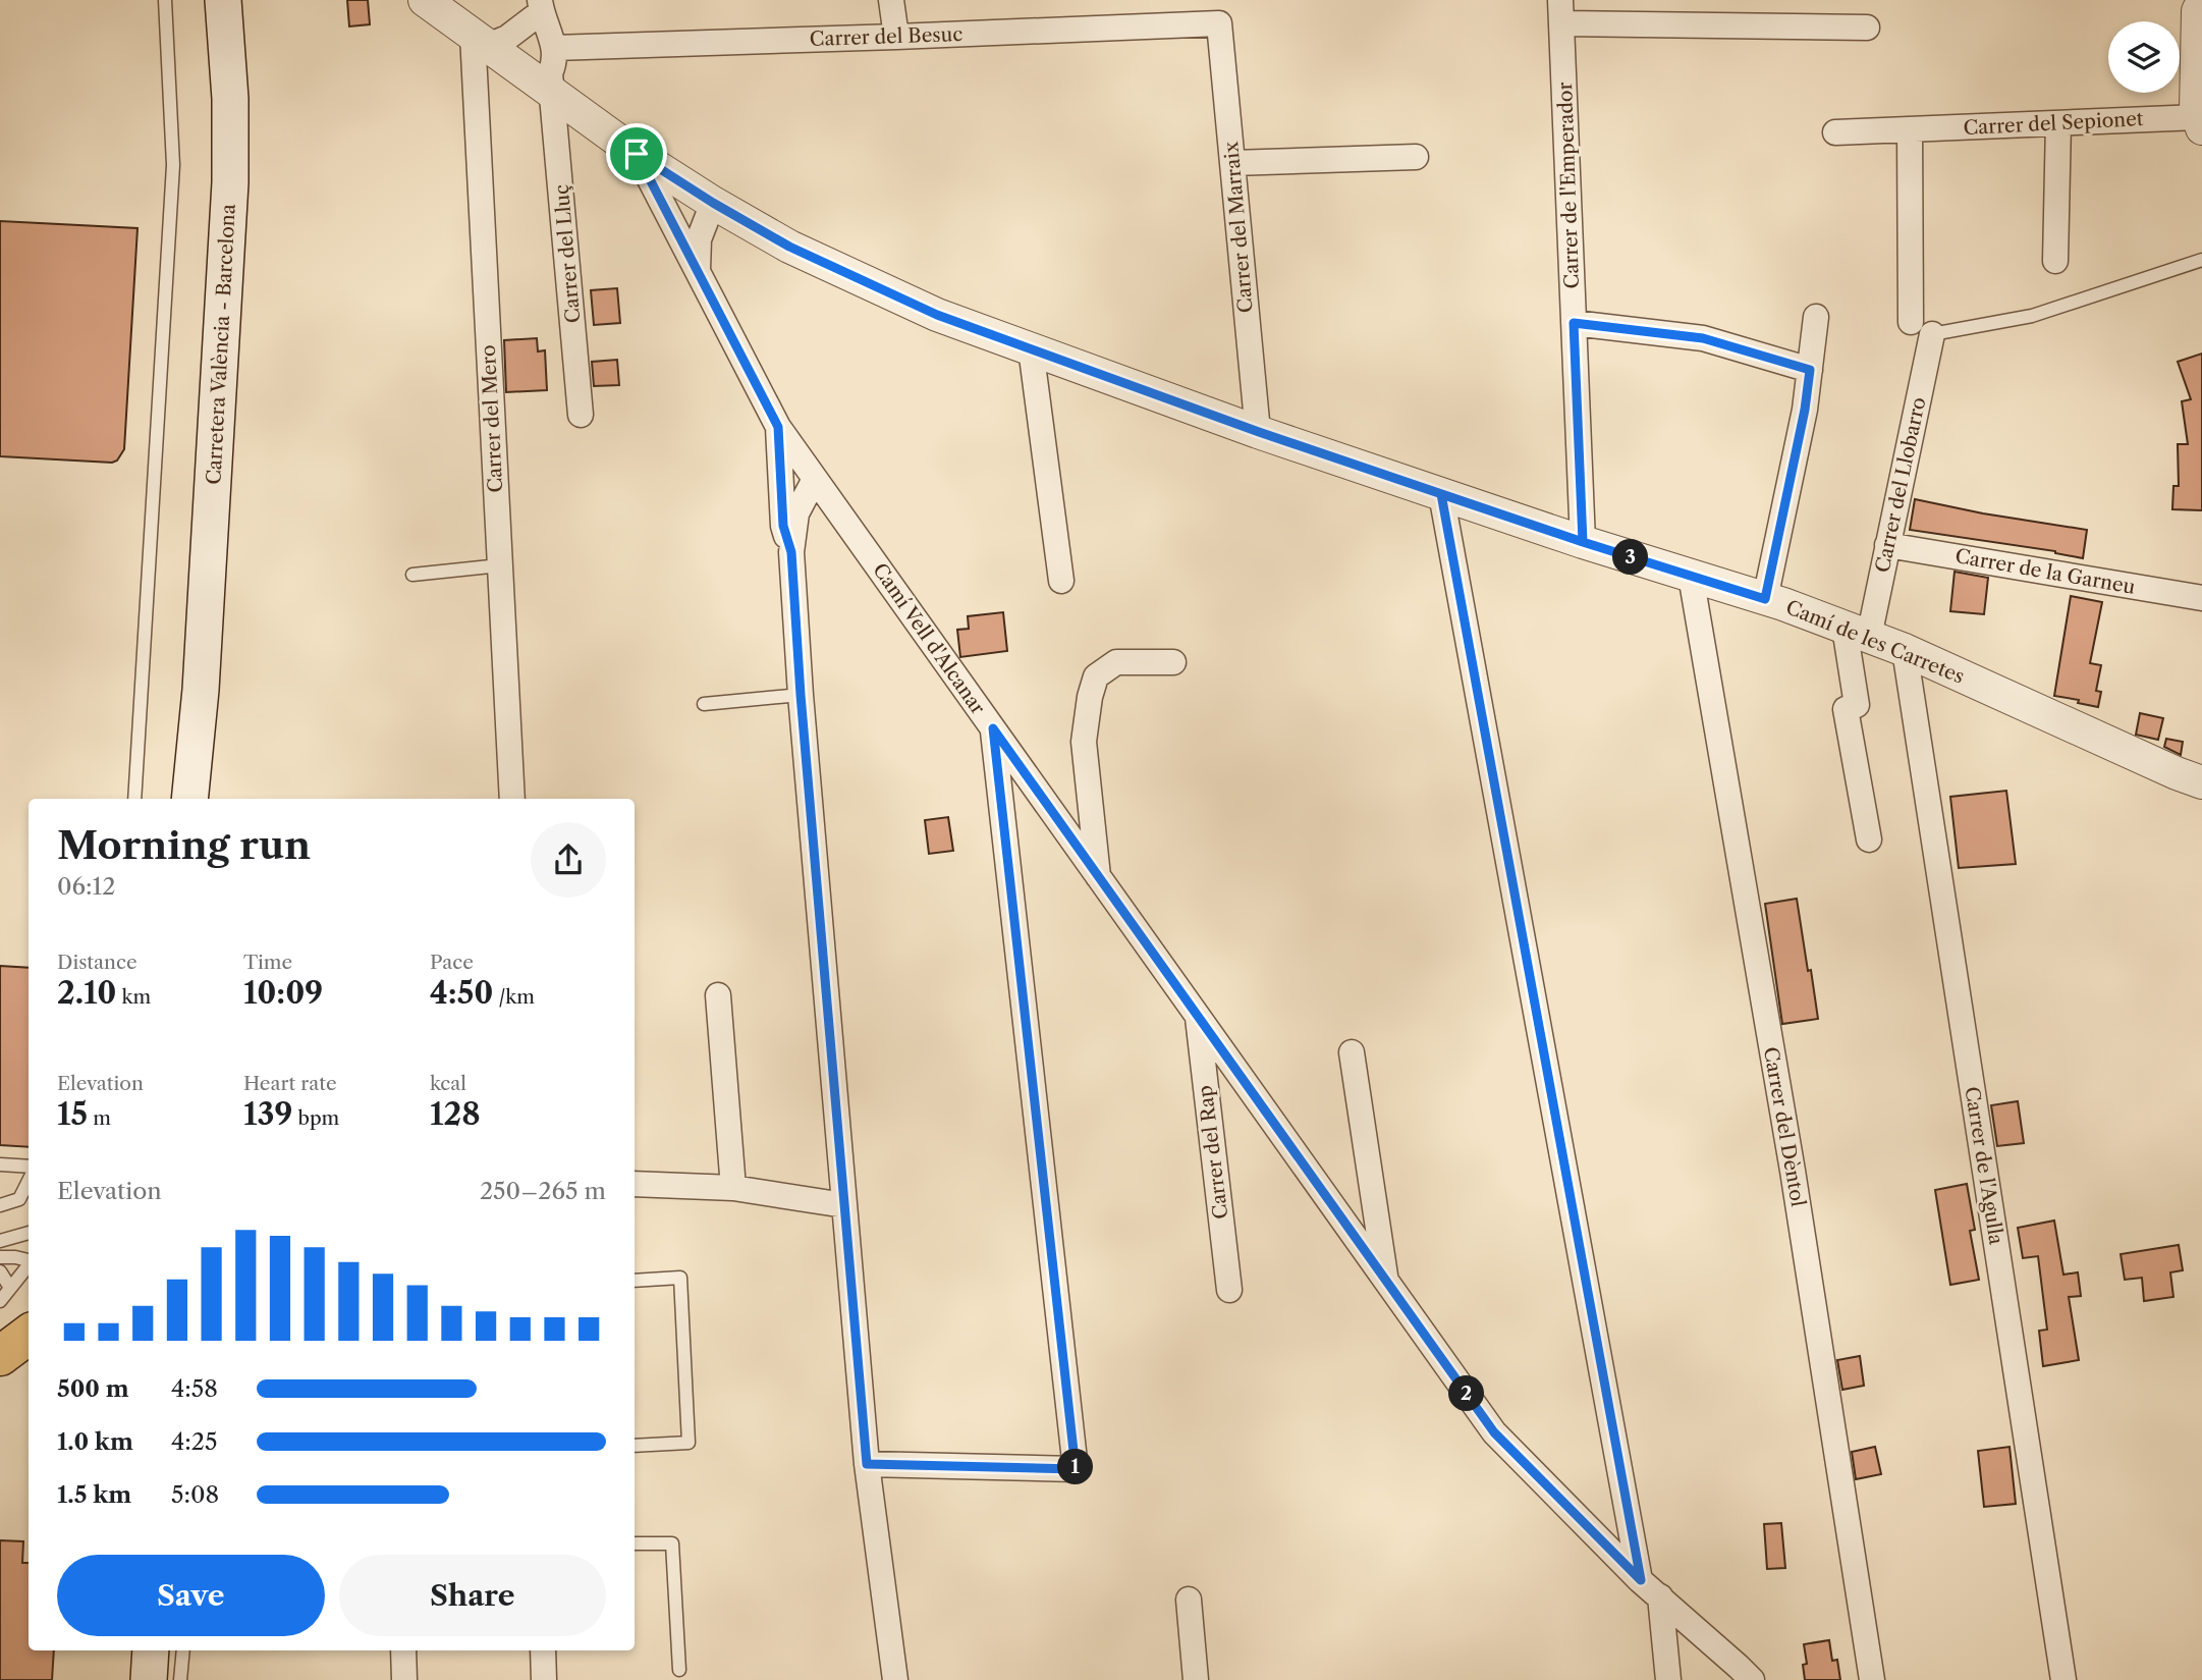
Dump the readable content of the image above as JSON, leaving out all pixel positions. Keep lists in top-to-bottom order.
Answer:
{
  "streets": {
    "main road": ["Carretera València - Barcelona"],
    "street": [
      "Carrer del Besuc",
      "Carrer del Sepionet",
      "Carrer de l'Emperador",
      "Carrer del Marraix",
      "Carrer del Lluç",
      "Carrer del Mero",
      "Carrer del Llobarro",
      "Carrer de la Garneu",
      "Camí Vell d'Alcanar",
      "Camí de les Carretes",
      "Carrer del Dèntol",
      "Carrer del Rap",
      "Carrer de l'Agulla"
    ]
  },
  "crossings": [
    ["Carrer del Besuc", "Carrer del Marraix"],
    ["Carrer del Besuc", "Carrer del Lluç"],
    ["Carrer de l'Emperador", "Camí de les Carretes"],
    ["Carrer del Marraix", "Camí de les Carretes"],
    ["Carrer del Lluç", "Camí de les Carretes"],
    ["Carrer del Mero", "Camí de les Carretes"],
    ["Carrer del Llobarro", "Carrer de la Garneu"],
    ["Carrer del Llobarro", "Camí de les Carretes"],
    ["Camí Vell d'Alcanar", "Camí de les Carretes"],
    ["Camí Vell d'Alcanar", "Carrer del Rap"],
    ["Camí de les Carretes", "Carrer del Dèntol"],
    ["Camí de les Carretes", "Carrer de l'Agulla"]
  ],
  "page": {
    "pins": ["3", "2", "1"],
    "heading": ["Morning run", "06:12"],
    "stats": [
      ["Distance", "2.10 km"],
      ["Time", "10:09"],
      ["Pace", "4:50 /km"],
      ["Elevation", "15 m"],
      ["Heart rate", "139 bpm"],
      ["kcal", "128"]
    ],
    "chart": ["Elevation", "250–265 m"],
    "list": [
      {
        "name": "500 m",
        "note": "4:58"
      },
      {
        "name": "1.0 km",
        "note": "4:25"
      },
      {
        "name": "1.5 km",
        "note": "5:08"
      }
    ],
    "buttons": ["Save", "Share"]
  }
}
